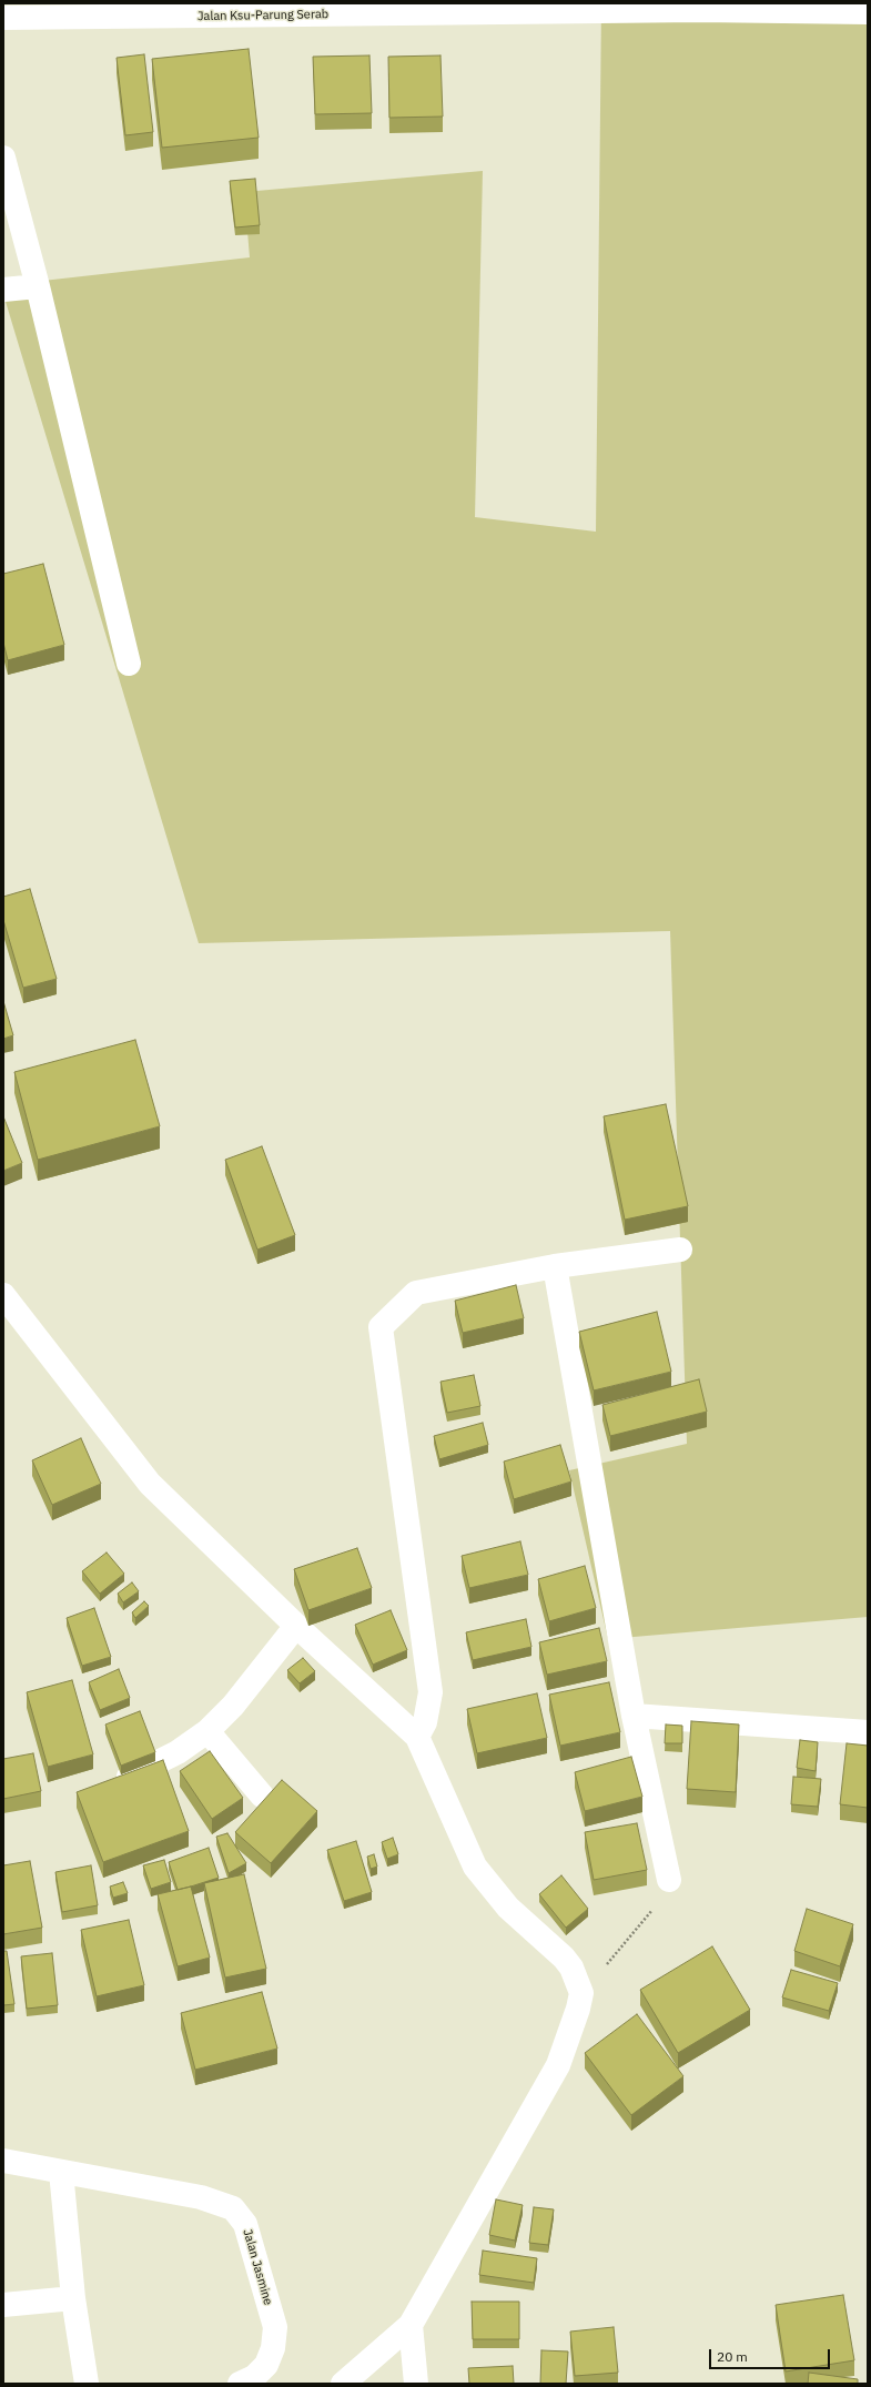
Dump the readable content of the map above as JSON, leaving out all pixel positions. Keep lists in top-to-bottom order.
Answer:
{
  "streets": {
    "street": ["Jalan Ksu-Parung Serab", "Jalan Jasmine"]
  },
  "scale_bar": "20 m"
}
